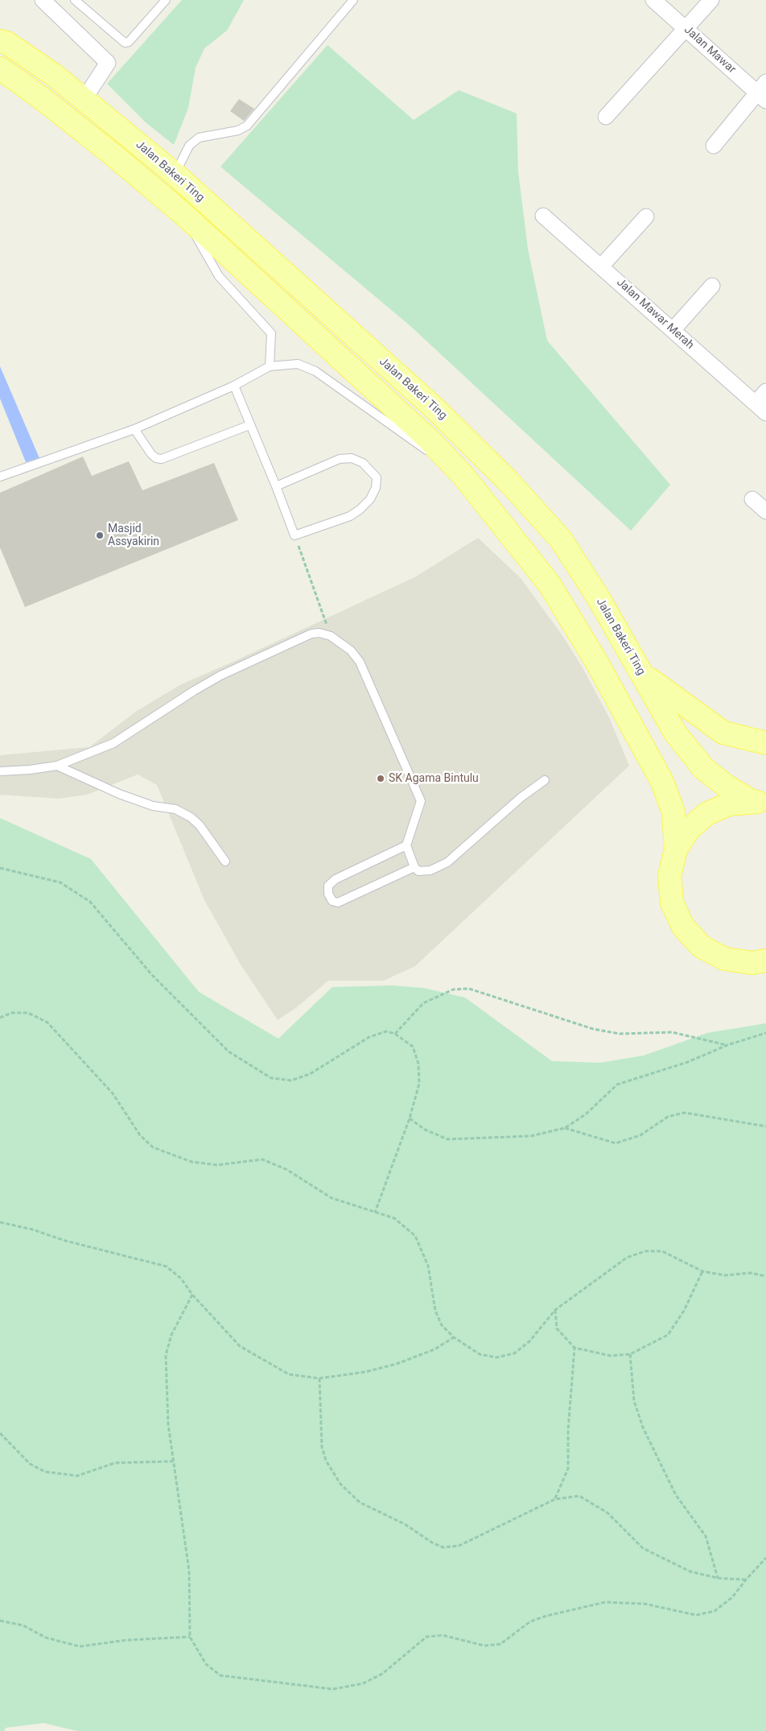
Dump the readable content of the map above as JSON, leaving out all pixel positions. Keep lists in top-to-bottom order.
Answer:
{
  "streets": {
    "main road": ["Jalan Bakeri Ting"],
    "street": ["Jalan Mawar", "Jalan Mawar Merah"]
  },
  "places": ["Masjid Assyakirin", "SK Agama Bintulu"]
}
